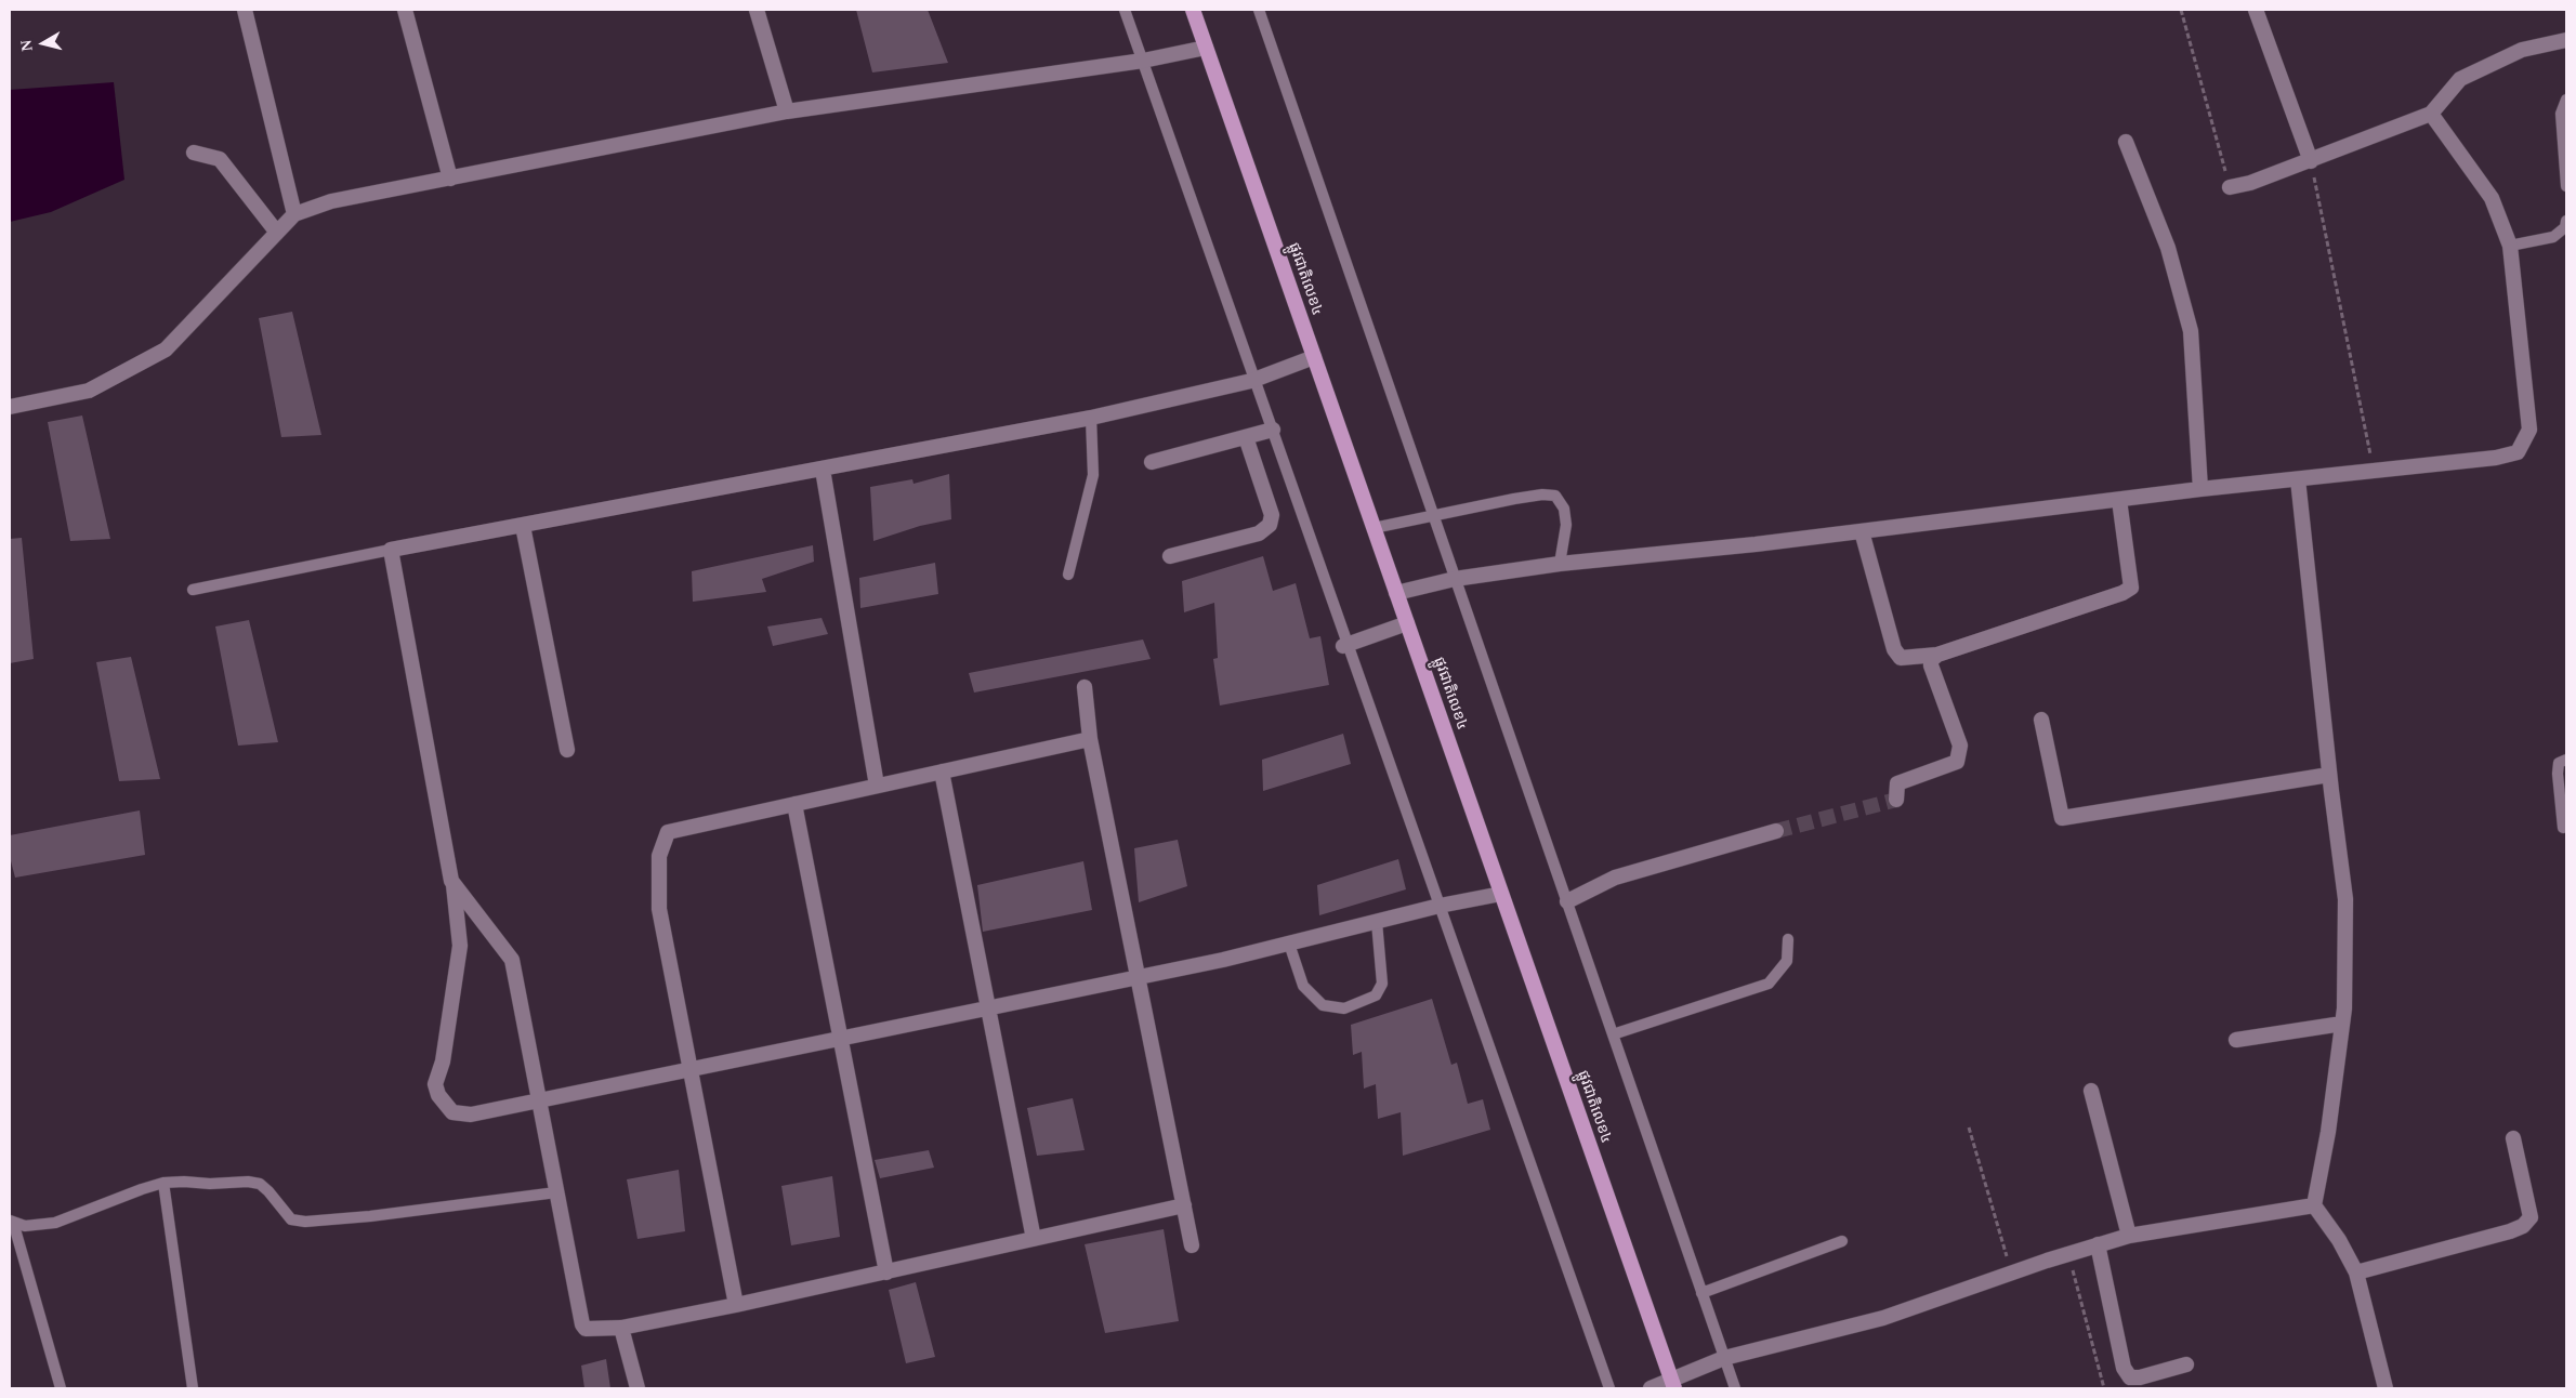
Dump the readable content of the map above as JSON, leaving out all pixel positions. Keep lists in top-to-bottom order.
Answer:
{
  "streets": {
    "highway": ["ផ្លូវជាតិលេខ៤"]
  },
  "north": "left"
}
